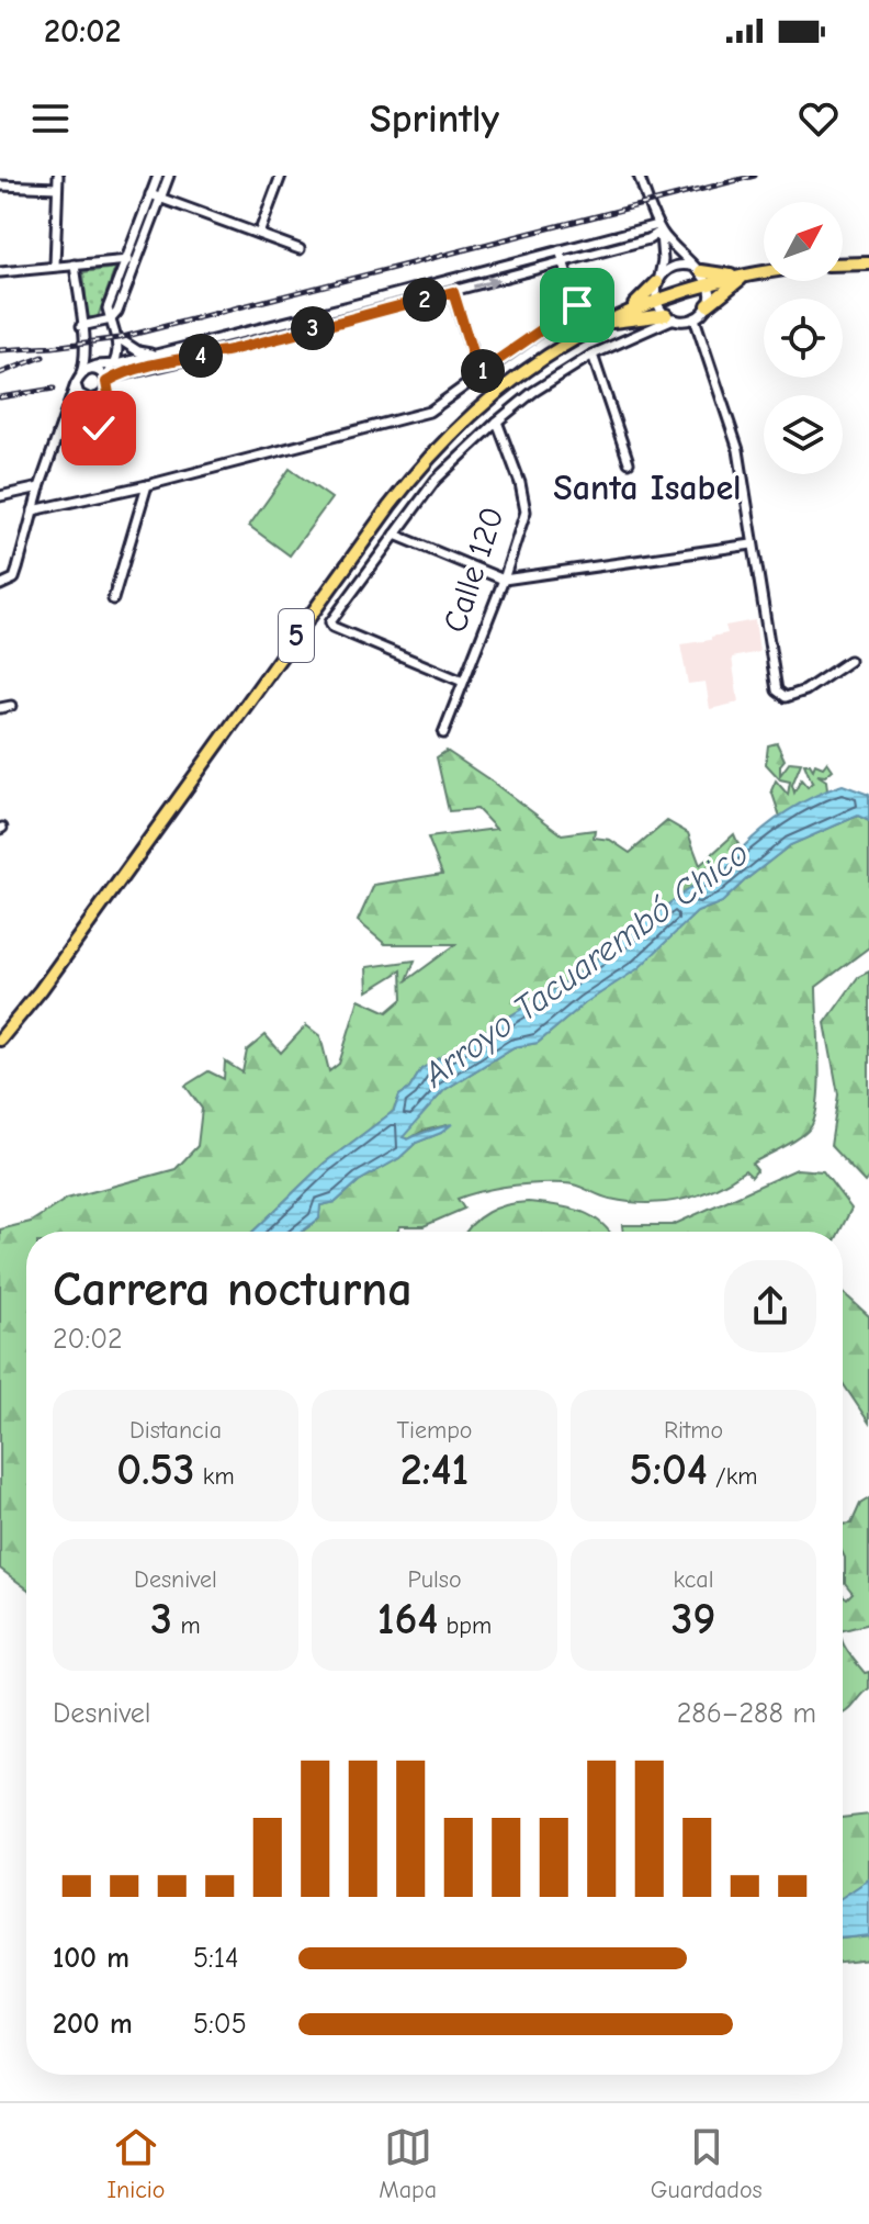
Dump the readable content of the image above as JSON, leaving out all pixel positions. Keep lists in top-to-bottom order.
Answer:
{
  "streets": {
    "highway": ["5"],
    "street": ["Calle 120"]
  },
  "districts": ["Santa Isabel"],
  "water": ["Arroyo Tacuarembó Chico"],
  "north": "top right",
  "page": {
    "status": "20:02",
    "header": "Sprintly",
    "pins": [
      "2",
      "3",
      "4",
      "1"
    ],
    "heading": ["Carrera nocturna", "20:02"],
    "stats": [
      ["Distancia", "0.53 km"],
      ["Tiempo", "2:41"],
      ["Ritmo", "5:04 /km"],
      ["Desnivel", "3 m"],
      ["Pulso", "164 bpm"],
      ["kcal", "39"]
    ],
    "chart": ["Desnivel", "286–288 m"],
    "list": [
      {
        "name": "100 m",
        "note": "5:14"
      },
      {
        "name": "200 m",
        "note": "5:05"
      }
    ],
    "tabs": ["Inicio", "Mapa", "Guardados"]
  }
}
